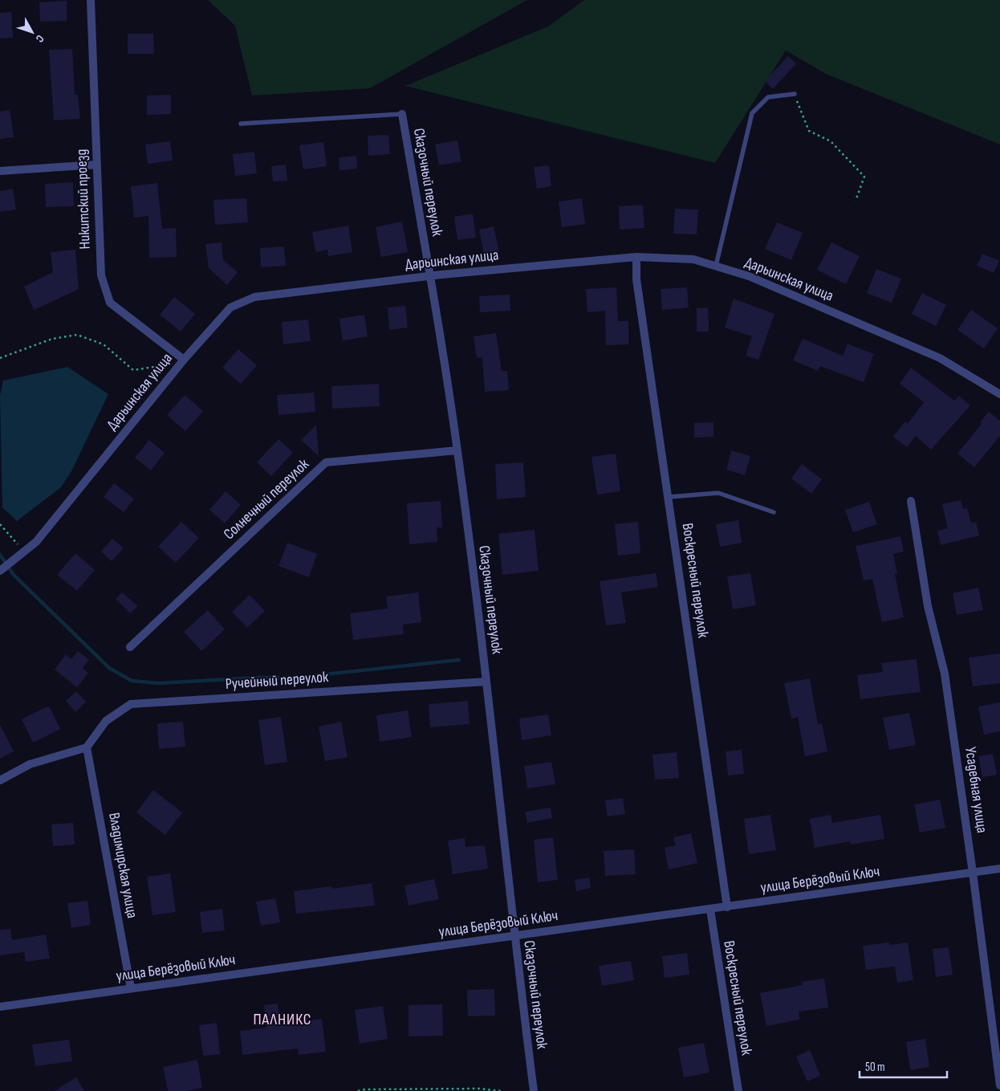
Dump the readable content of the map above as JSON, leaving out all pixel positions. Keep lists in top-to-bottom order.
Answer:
{
  "streets": {
    "street": [
      "Сказочный переулок",
      "Никитский проезд",
      "Дарьинская улица",
      "Солнечный переулок",
      "Воскресный переулок",
      "Ручейный переулок",
      "Усадебная улица",
      "Владимирская улица",
      "улица Берёзовый Ключ"
    ]
  },
  "crossings": [
    ["Сказочный переулок", "Дарьинская улица"],
    ["Сказочный переулок", "Солнечный переулок"],
    ["Сказочный переулок", "Ручейный переулок"],
    ["Сказочный переулок", "улица Берёзовый Ключ"],
    ["Никитский проезд", "Дарьинская улица"],
    ["Дарьинская улица", "Воскресный переулок"],
    ["Воскресный переулок", "улица Берёзовый Ключ"],
    ["Ручейный переулок", "Владимирская улица"],
    ["Усадебная улица", "улица Берёзовый Ключ"],
    ["Владимирская улица", "улица Берёзовый Ключ"]
  ],
  "districts": ["ПАЛНИКС"],
  "scale_bar": "50 m",
  "north": "bottom right"
}
